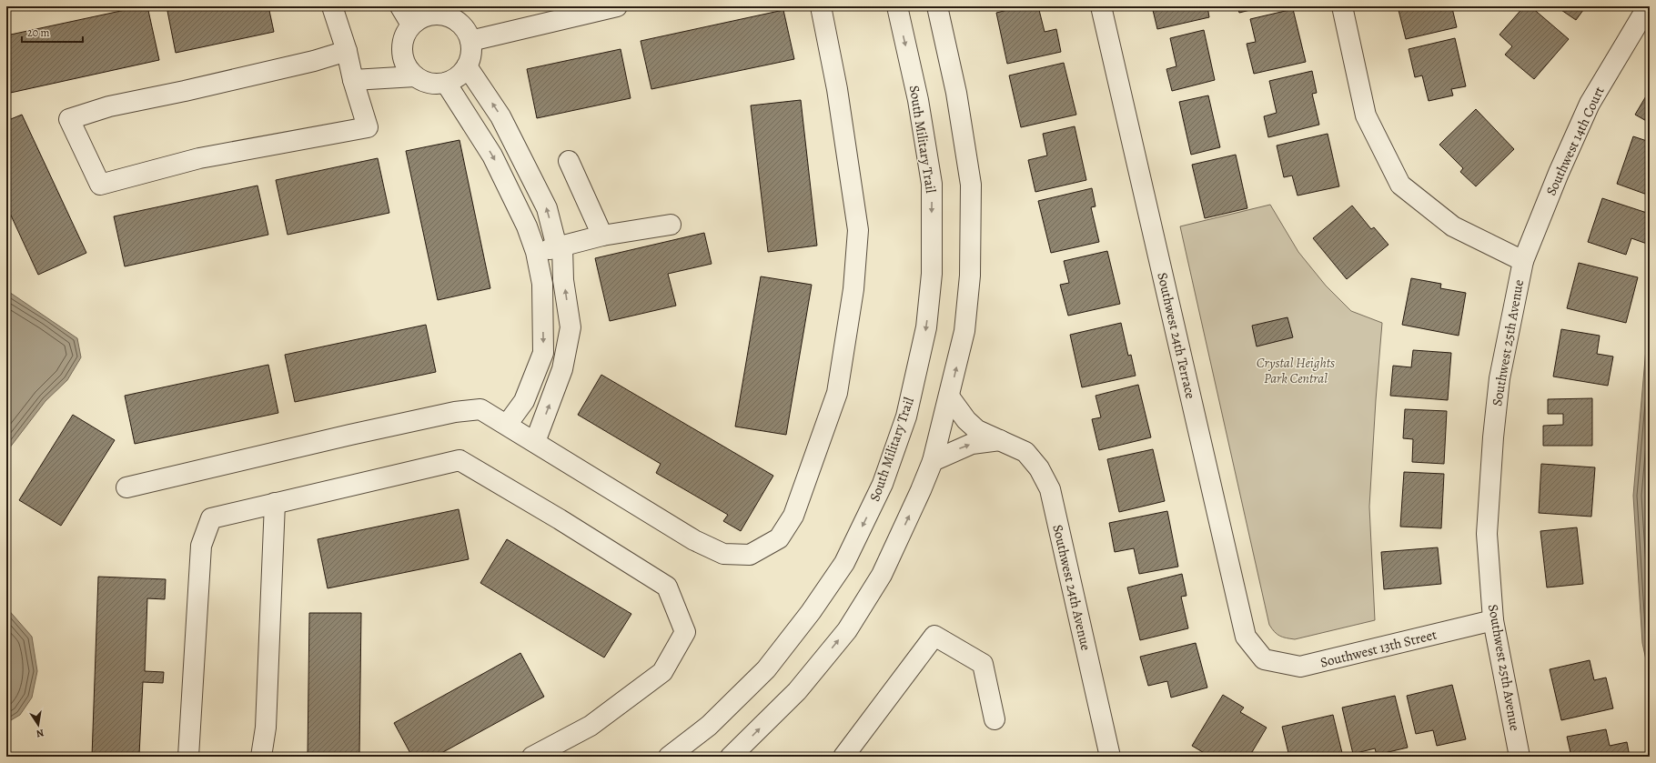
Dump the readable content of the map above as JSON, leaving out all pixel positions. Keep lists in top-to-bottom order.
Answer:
{
  "streets": {
    "street": [
      "South Military Trail",
      "Southwest 14th Court",
      "Southwest 24th Terrace",
      "Southwest 25th Avenue",
      "Southwest 24th Avenue",
      "Southwest 13th Street"
    ]
  },
  "crossings": [
    ["Southwest 14th Court", "Southwest 25th Avenue"],
    ["Southwest 24th Terrace", "Southwest 13th Street"],
    ["Southwest 25th Avenue", "Southwest 13th Street"]
  ],
  "parks": ["Crystal Heights Park Central"],
  "scale_bar": "20 m",
  "north": "bottom"
}
